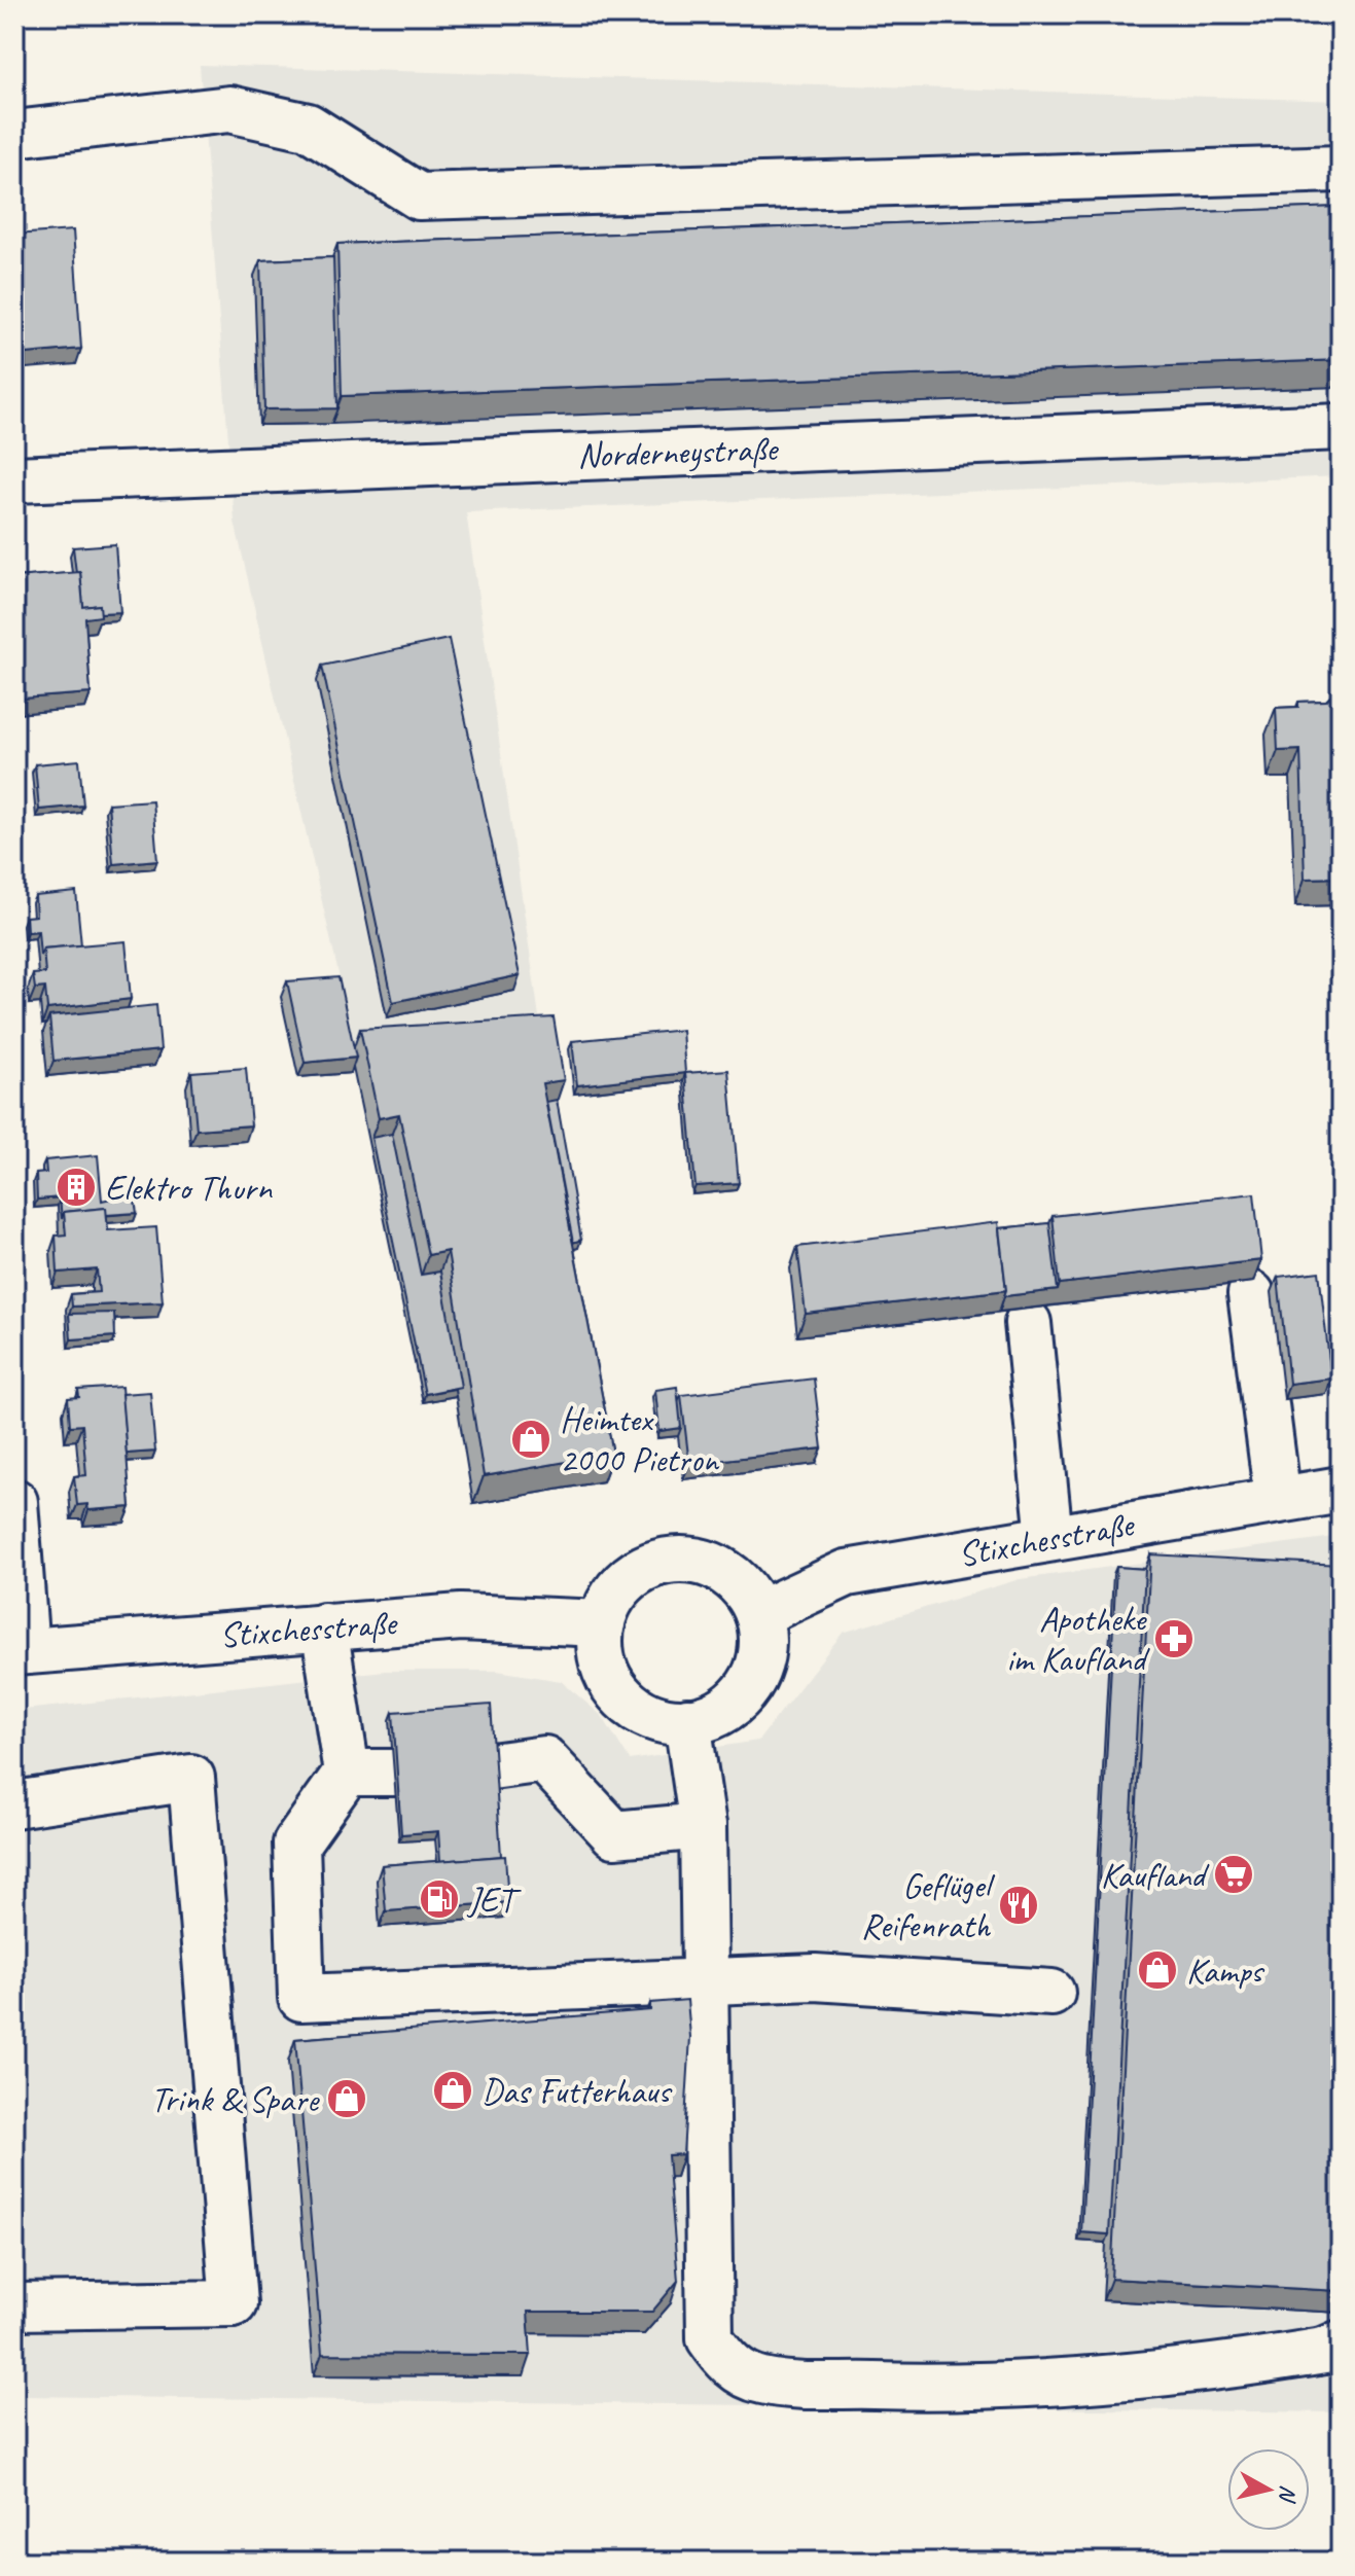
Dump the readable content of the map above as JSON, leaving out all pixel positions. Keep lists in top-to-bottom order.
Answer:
{
  "streets": {
    "street": ["Norderneystraße", "Stixchesstraße"]
  },
  "places": {
    "building": ["Elektro Thurn"],
    "shop": [
      "Heimtex 2000 Pietron",
      "Kamps",
      "Das Futterhaus",
      "Trink & Spare"
    ],
    "pharmacy": ["Apotheke im Kaufland"],
    "supermarket": ["Kaufland"],
    "fuel station": ["JET"],
    "restaurant": ["Geflügel Reifenrath"]
  },
  "north": "right"
}
